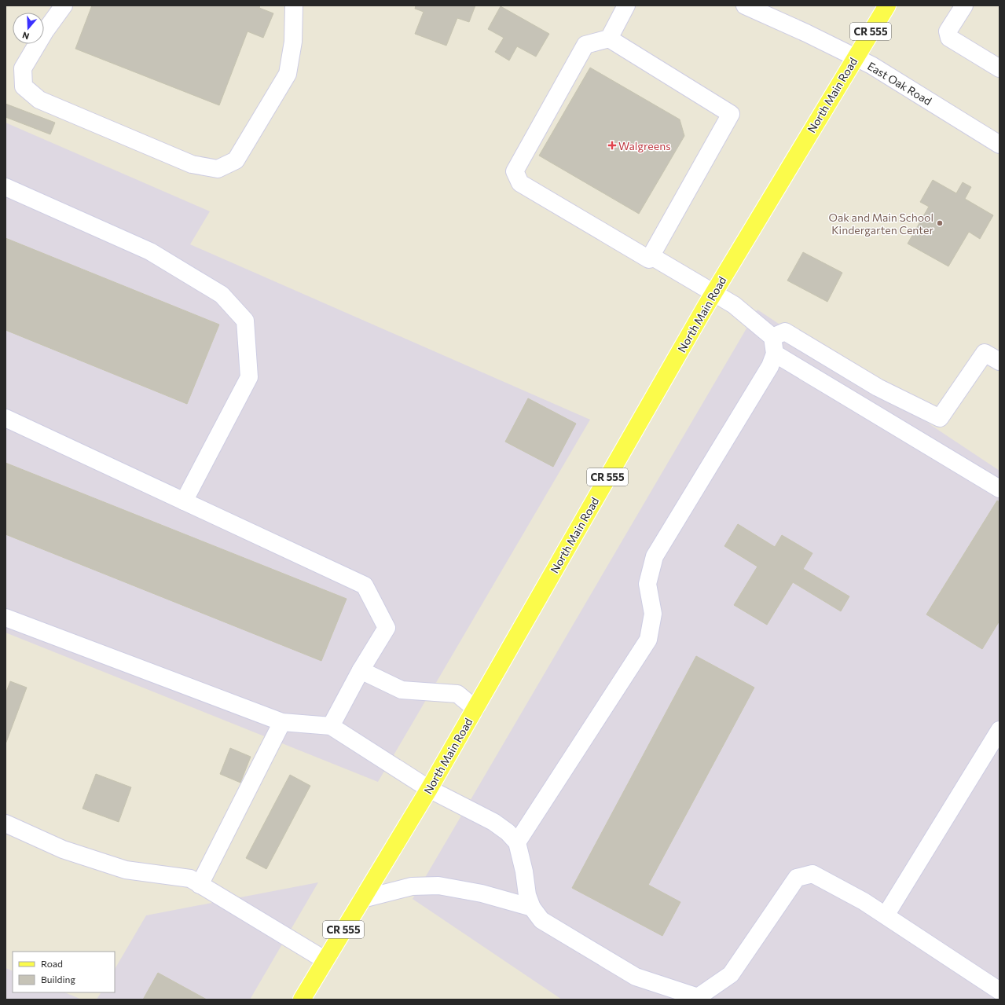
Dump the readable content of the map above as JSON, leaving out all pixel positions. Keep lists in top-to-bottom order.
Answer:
{
  "streets": {
    "main road": ["CR 555", "North Main Road"],
    "street": ["East Oak Road"]
  },
  "crossings": [
    ["East Oak Road", "North Main Road"]
  ],
  "places": {
    "health": ["Walgreens"],
    "other": ["Oak and Main School Kindergarten Center"]
  },
  "legend": ["Road", "Building"],
  "north": "bottom"
}
